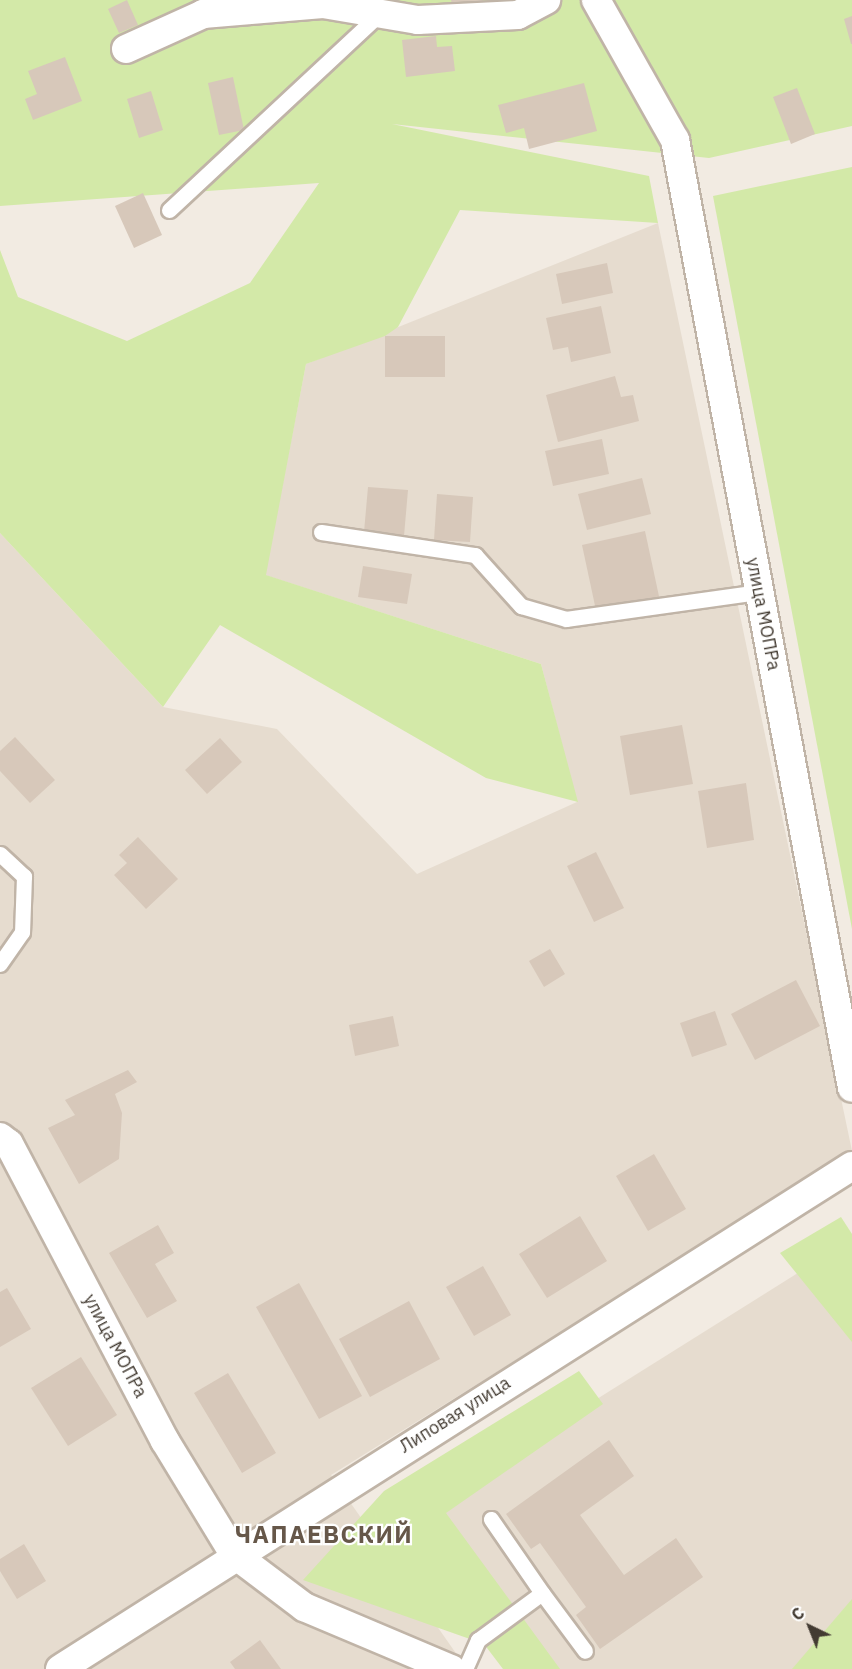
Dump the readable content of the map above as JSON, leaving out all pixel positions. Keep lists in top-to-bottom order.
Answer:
{
  "streets": {
    "street": ["улица МОПРа", "Липовая улица"]
  },
  "crossings": [
    ["улица МОПРа", "Липовая улица"]
  ],
  "districts": ["ЧАПАЕВСКИЙ"],
  "north": "top left"
}
